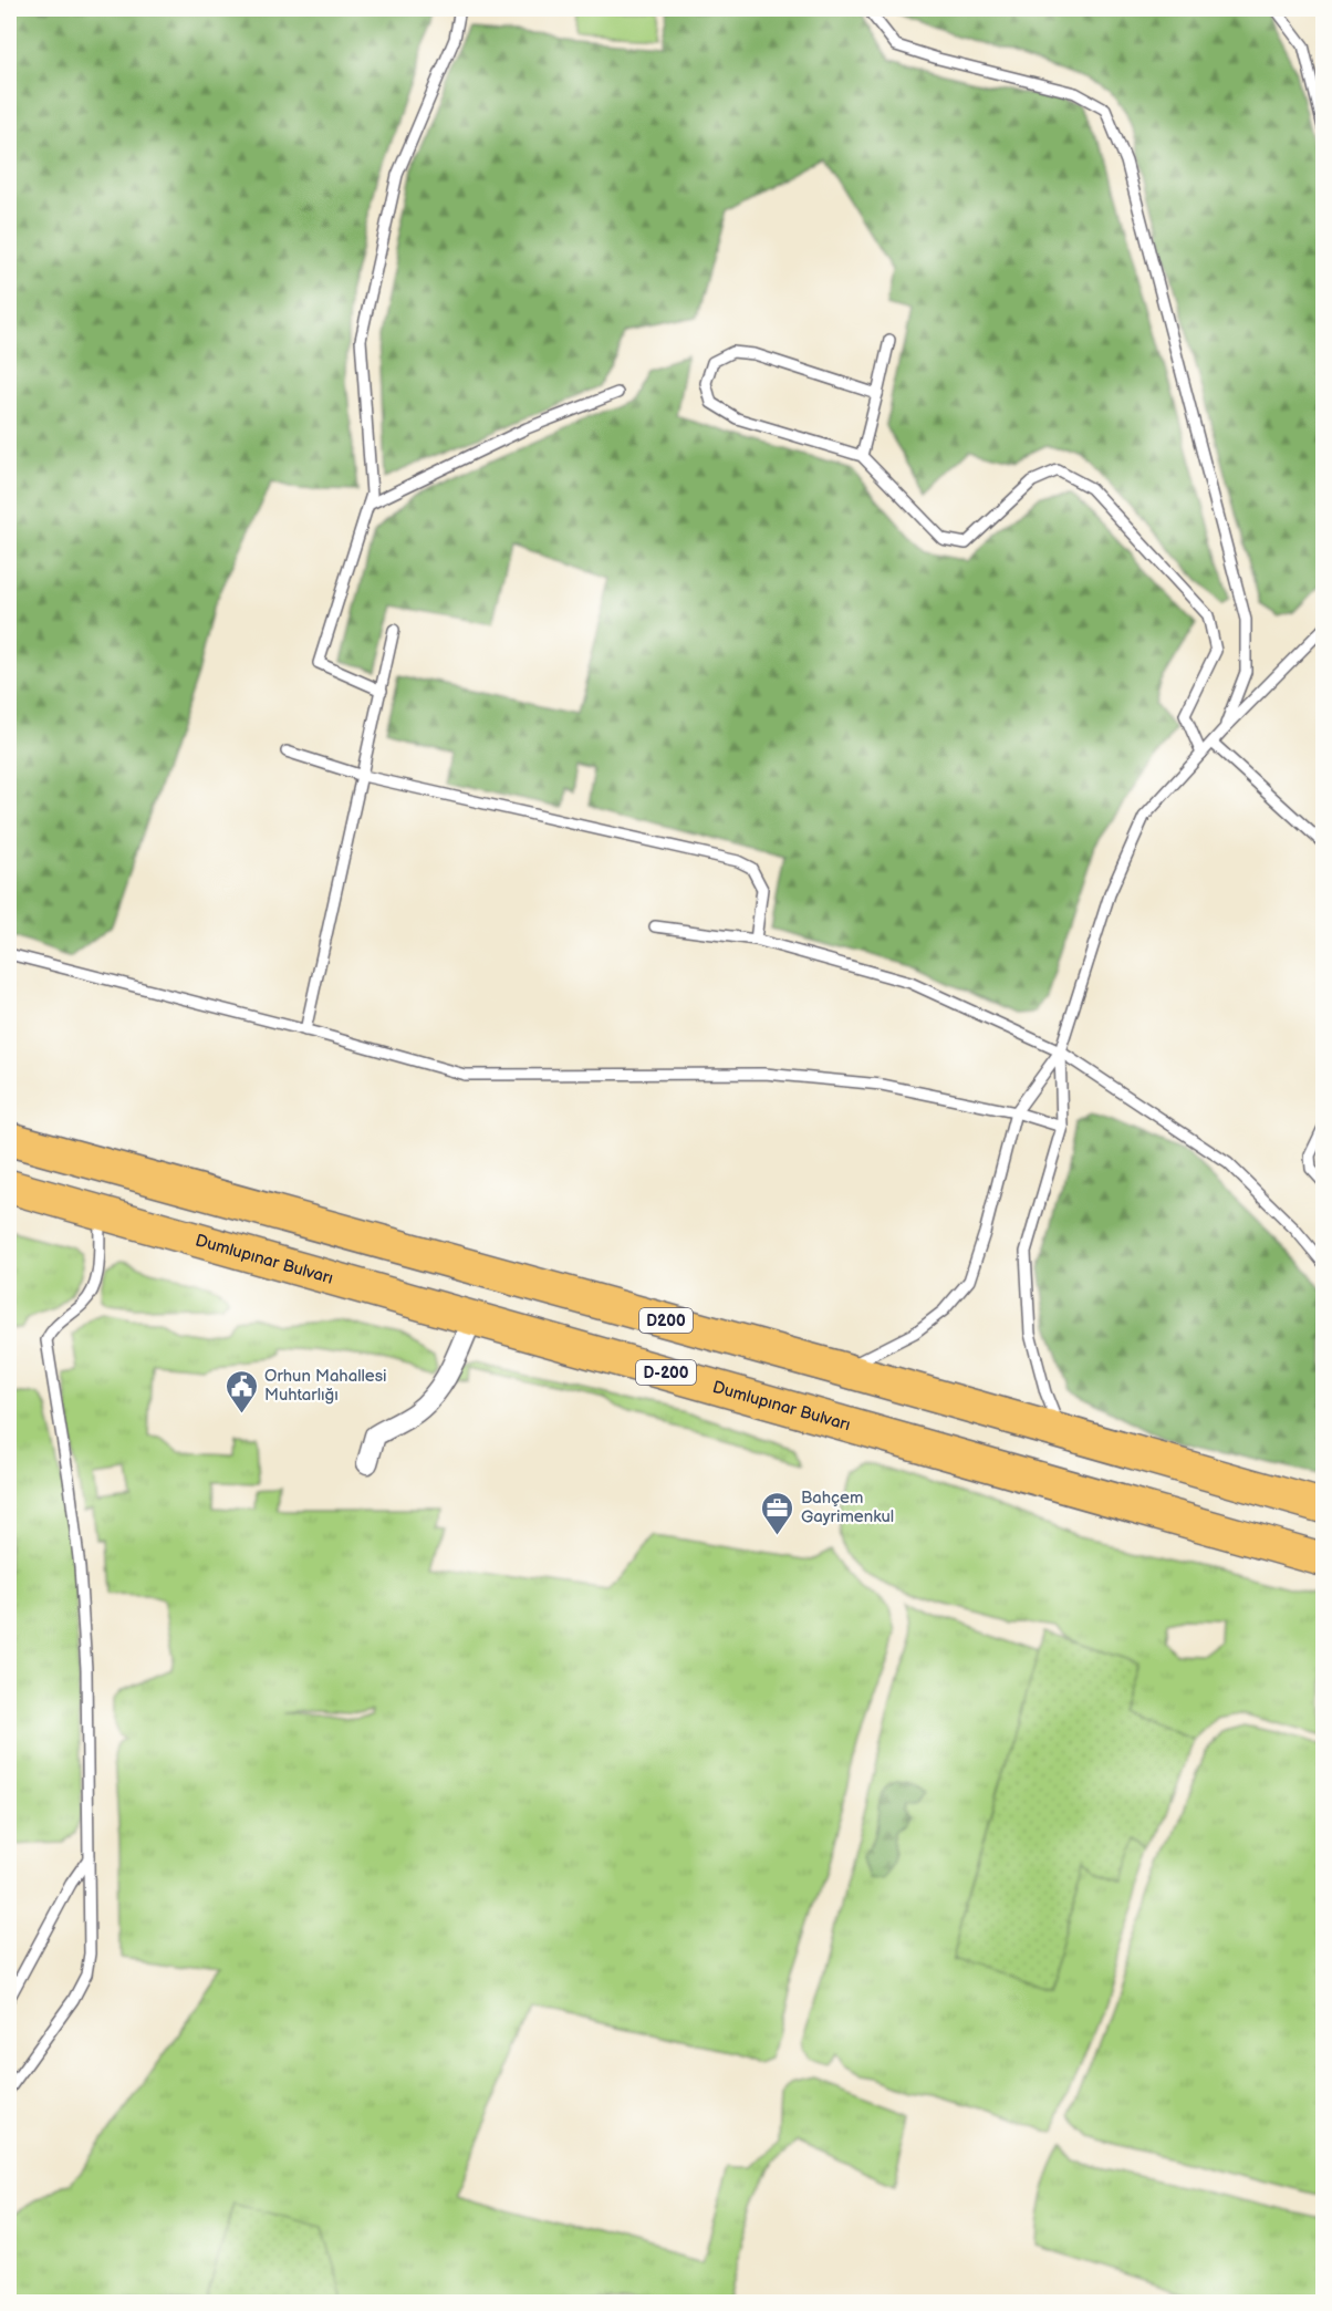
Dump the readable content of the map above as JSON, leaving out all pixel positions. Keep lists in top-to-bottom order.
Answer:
{
  "streets": {
    "highway": ["Dumlupınar Bulvarı", "D200", "D-200"]
  },
  "places": {
    "public building": ["Orhun Mahallesi Muhtarlığı"],
    "office": ["Bahçem Gayrimenkul"]
  }
}
